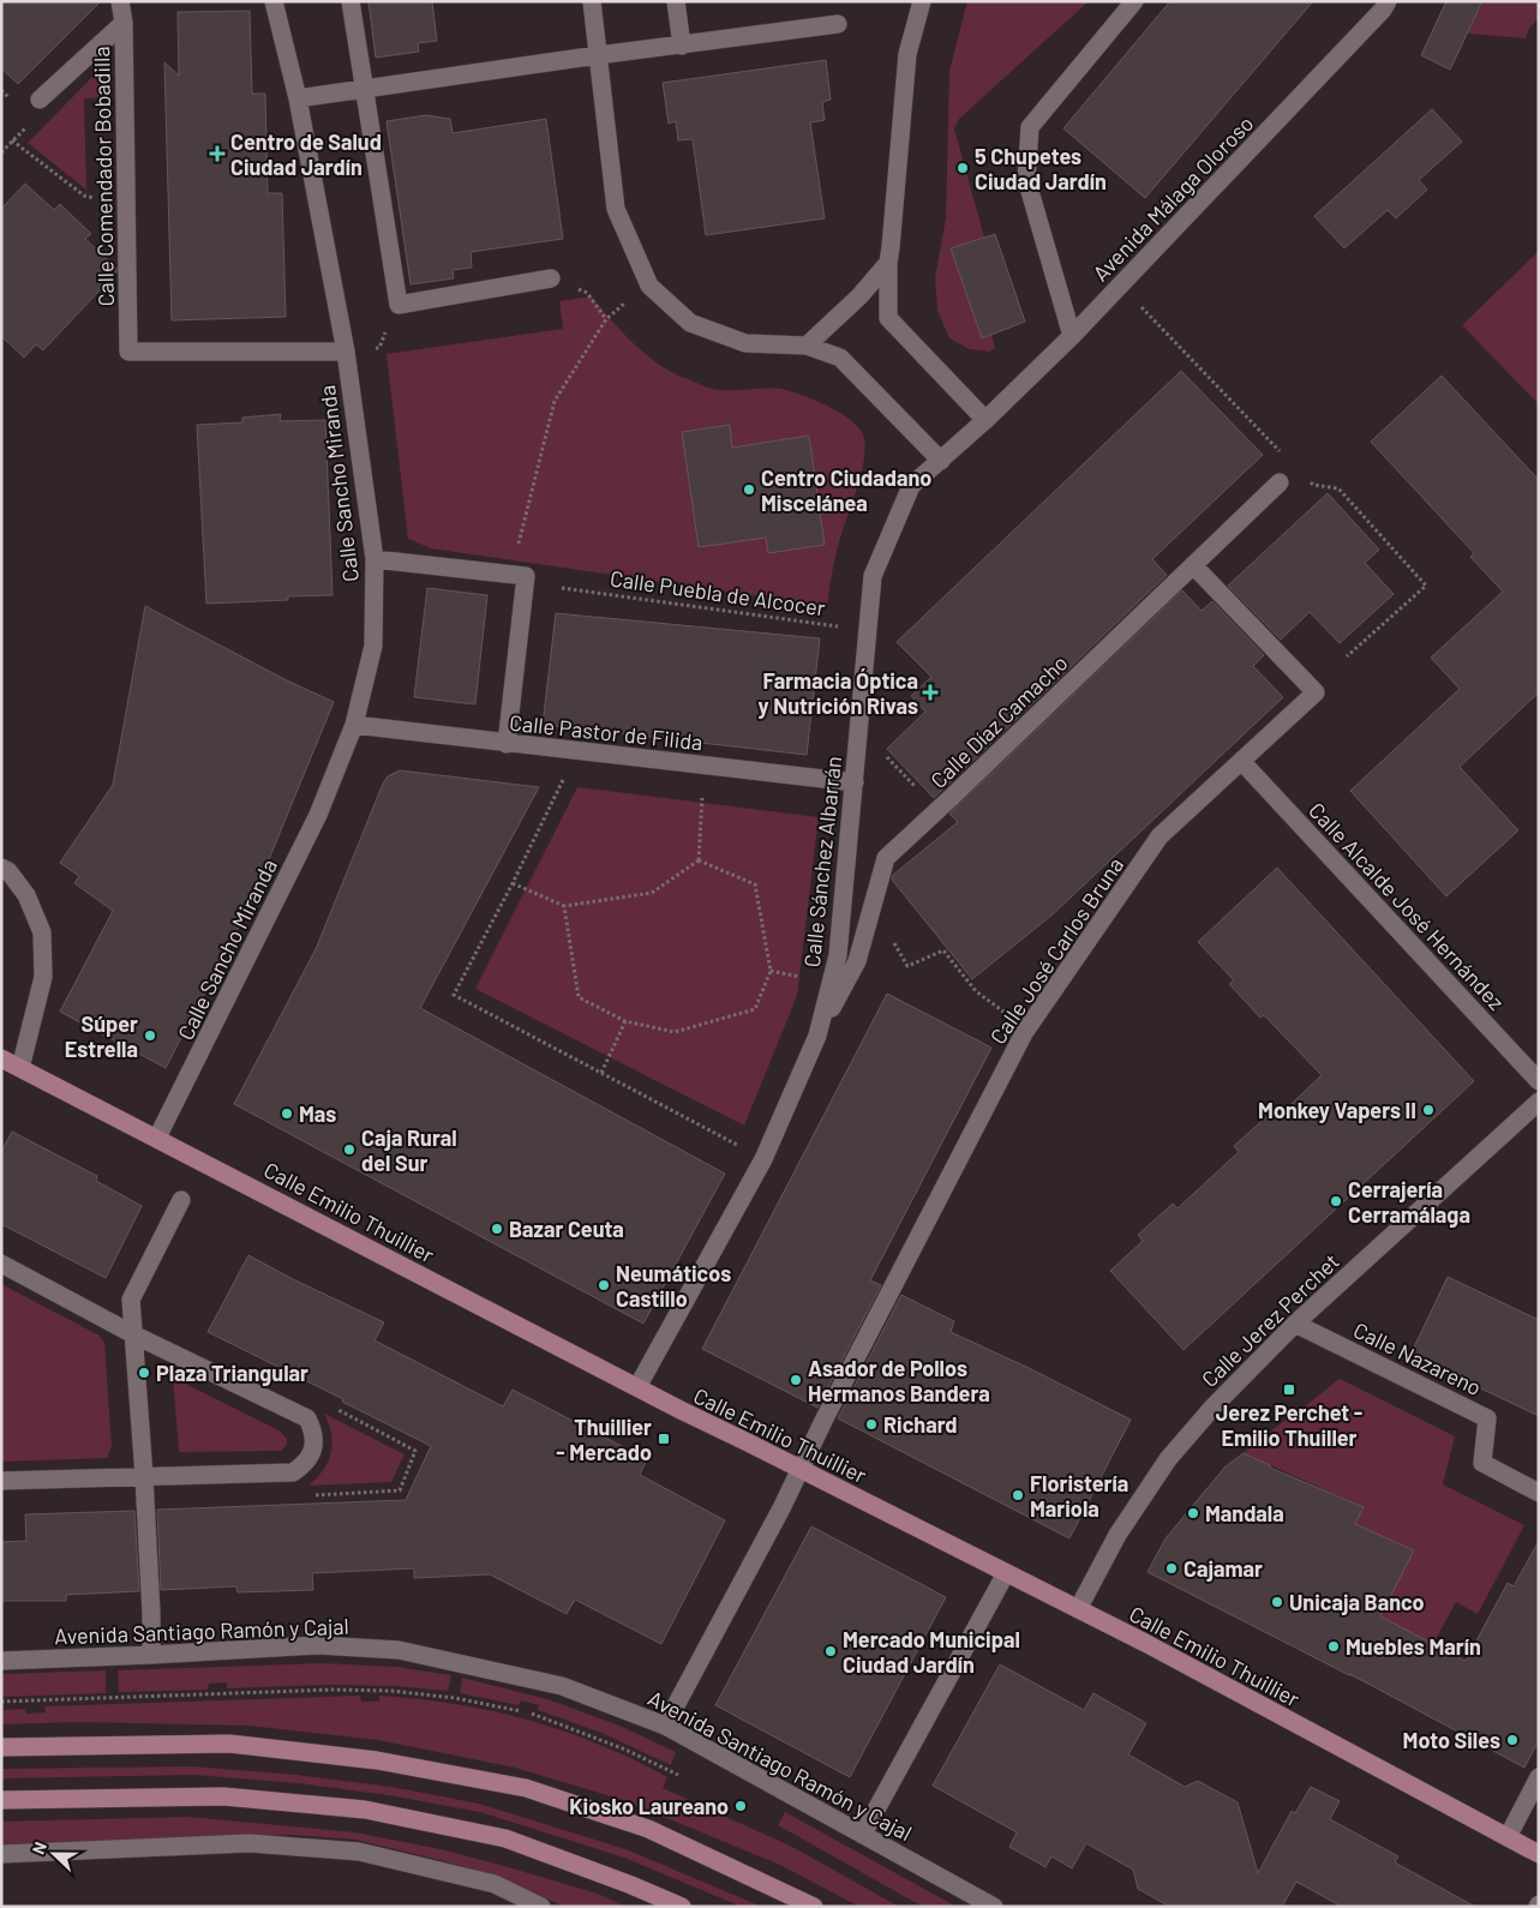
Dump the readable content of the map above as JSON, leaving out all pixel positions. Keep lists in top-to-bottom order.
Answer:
{
  "streets": {
    "main road": ["Calle Emilio Thuillier"],
    "street": [
      "Calle Comendador Bobadilla",
      "Avenida Málaga Oloroso",
      "Calle Sancho Miranda",
      "Calle Díaz Camacho",
      "Calle Pastor de Filida",
      "Calle Sánchez Albarrán",
      "Calle Alcalde José Hernández",
      "Calle José Carlos Bruna",
      "Calle Jerez Perchet",
      "Calle Nazareno",
      "Avenida Santiago Ramón y Cajal"
    ],
    "path": ["Calle Puebla de Alcocer"]
  },
  "crossings": [
    ["Calle Comendador Bobadilla", "Calle Sancho Miranda"],
    ["Avenida Málaga Oloroso", "Calle Sánchez Albarrán"],
    ["Calle Sancho Miranda", "Calle Pastor de Filida"],
    ["Calle Sancho Miranda", "Calle Emilio Thuillier"],
    ["Calle Puebla de Alcocer", "Calle Sánchez Albarrán"],
    ["Calle Díaz Camacho", "Calle Sánchez Albarrán"],
    ["Calle Díaz Camacho", "Calle José Carlos Bruna"],
    ["Calle Pastor de Filida", "Calle Sánchez Albarrán"],
    ["Calle Sánchez Albarrán", "Calle Emilio Thuillier"],
    ["Calle Alcalde José Hernández", "Calle José Carlos Bruna"],
    ["Calle José Carlos Bruna", "Calle Emilio Thuillier"],
    ["Calle José Carlos Bruna", "Avenida Santiago Ramón y Cajal"],
    ["Calle Emilio Thuillier", "Calle Jerez Perchet"],
    ["Calle Jerez Perchet", "Calle Nazareno"]
  ],
  "places": {
    "health": ["Centro de Salud Ciudad Jardín", "Farmacia Óptica y Nutrición Rivas"],
    "other": [
      "5 Chupetes Ciudad Jardín",
      "Centro Ciudadano Miscelánea",
      "Súper Estrella",
      "Monkey Vapers II",
      "Mas",
      "Caja Rural del Sur",
      "Cerrajería Cerramálaga",
      "Bazar Ceuta",
      "Neumáticos Castillo",
      "Plaza Triangular",
      "Asador de Pollos Hermanos Bandera",
      "Richard",
      "Floristería Mariola",
      "Mandala",
      "Cajamar",
      "Unicaja Banco",
      "Muebles Marín",
      "Mercado Municipal Ciudad Jardín",
      "Moto Siles",
      "Kiosko Laureano"
    ],
    "transit": ["Jerez Perchet - Emilio Thuiller", "Thuillier - Mercado"]
  },
  "north": "left"
}
